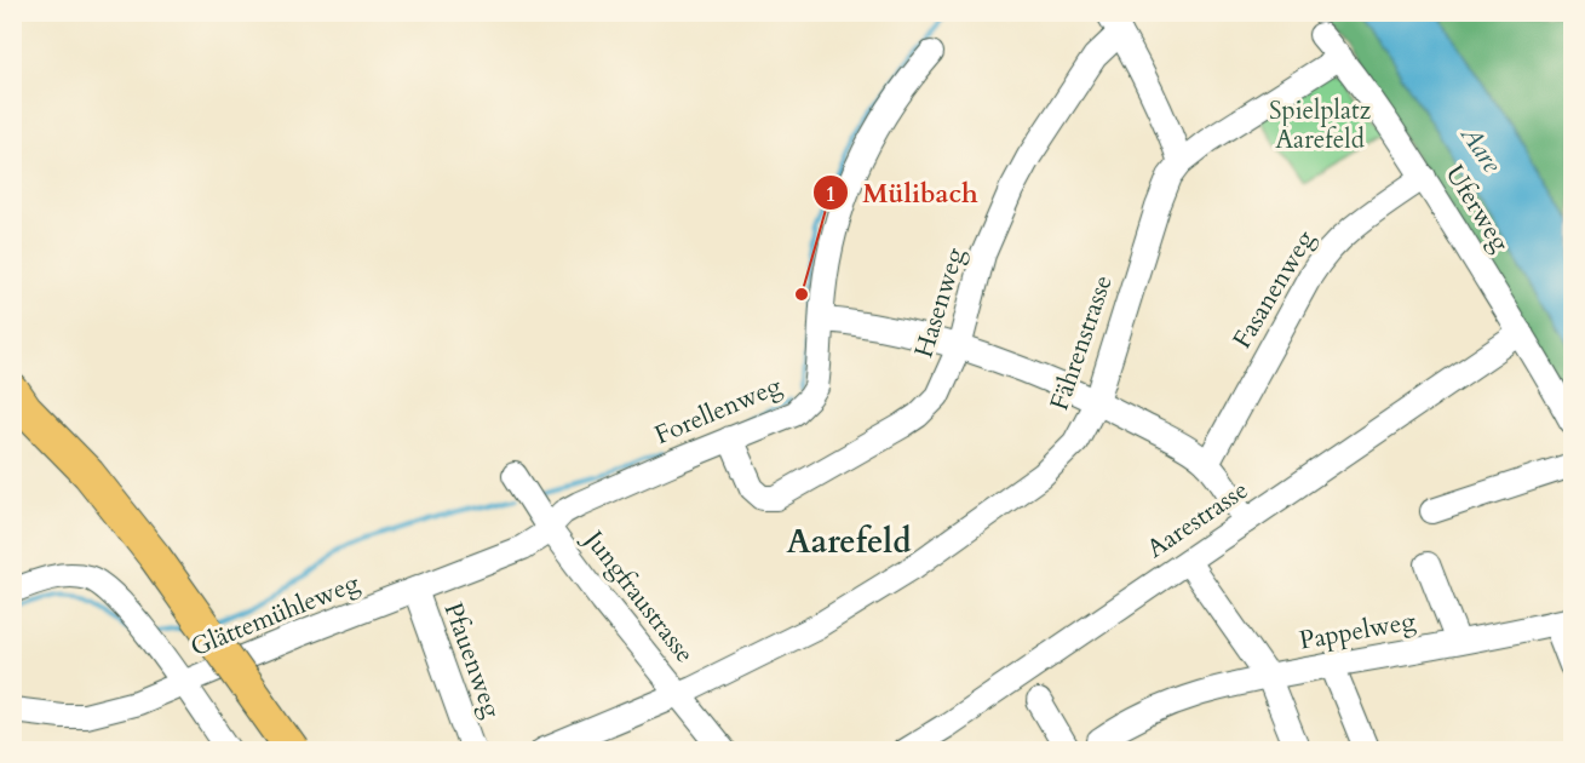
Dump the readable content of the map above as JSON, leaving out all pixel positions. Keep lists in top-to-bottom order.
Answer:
{
  "streets": {
    "street": [
      "Uferweg",
      "Fasanenweg",
      "Hasenweg",
      "Fährenstrasse",
      "Forellenweg",
      "Aarestrasse",
      "Jungfraustrasse",
      "Glättemühleweg",
      "Pappelweg",
      "Pfauenweg"
    ]
  },
  "crossings": [
    ["Uferweg", "Fasanenweg"],
    ["Uferweg", "Fährenstrasse"],
    ["Uferweg", "Aarestrasse"],
    ["Hasenweg", "Forellenweg"],
    ["Fährenstrasse", "Jungfraustrasse"],
    ["Forellenweg", "Jungfraustrasse"],
    ["Forellenweg", "Glättemühleweg"],
    ["Jungfraustrasse", "Glättemühleweg"],
    ["Glättemühleweg", "Pfauenweg"]
  ],
  "districts": ["Aarefeld"],
  "water": ["Aare"],
  "parks": ["Spielplatz Aarefeld"],
  "places": ["Mülibach"]
}
